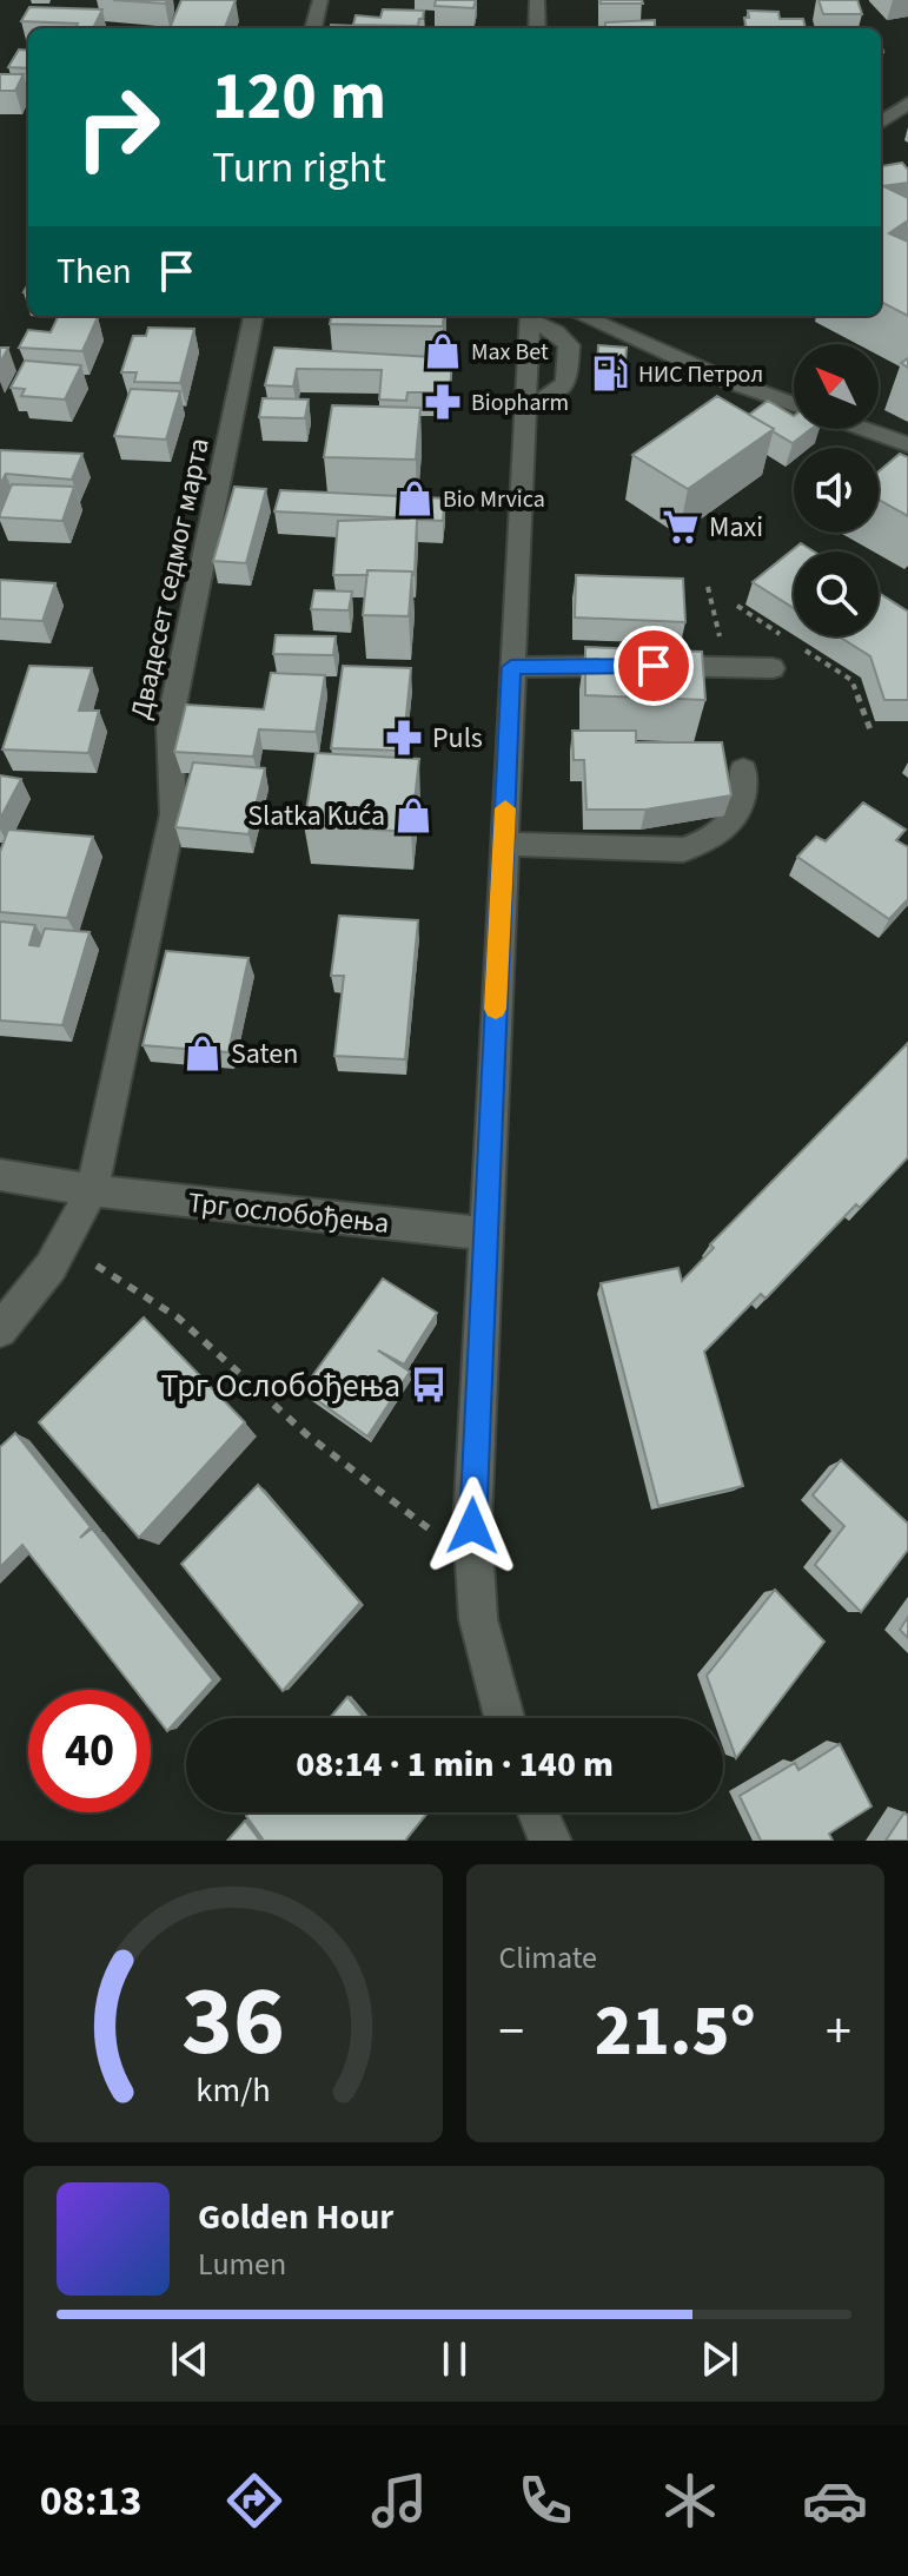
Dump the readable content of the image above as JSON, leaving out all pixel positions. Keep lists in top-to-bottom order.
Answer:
{
  "streets": {
    "street": ["Двадесет седмог марта", "Трг ослобођења"]
  },
  "crossings": [
    ["Двадесет седмог марта", "Трг ослобођења"]
  ],
  "places": {
    "shop": [
      "Max Bet",
      "Bio Mrvica",
      "Slatka Kuća",
      "Saten"
    ],
    "fuel station": ["НИС Петрол"],
    "pharmacy": ["Biopharm", "Puls"],
    "supermarket": ["Maxi"],
    "bus stop": ["Трг Ослобођења"]
  },
  "north": "top left",
  "page": {
    "turn": ["120 m", "Turn right"],
    "then": "Then",
    "limit": "40",
    "trip": "08:14 · 1 min · 140 m",
    "tile": "Climate",
    "heat": ["−", "21.5°", "+"],
    "song": ["Golden Hour", "Lumen"],
    "tabs": "08:13",
    "gauge": ["36", "km/h"]
  }
}
